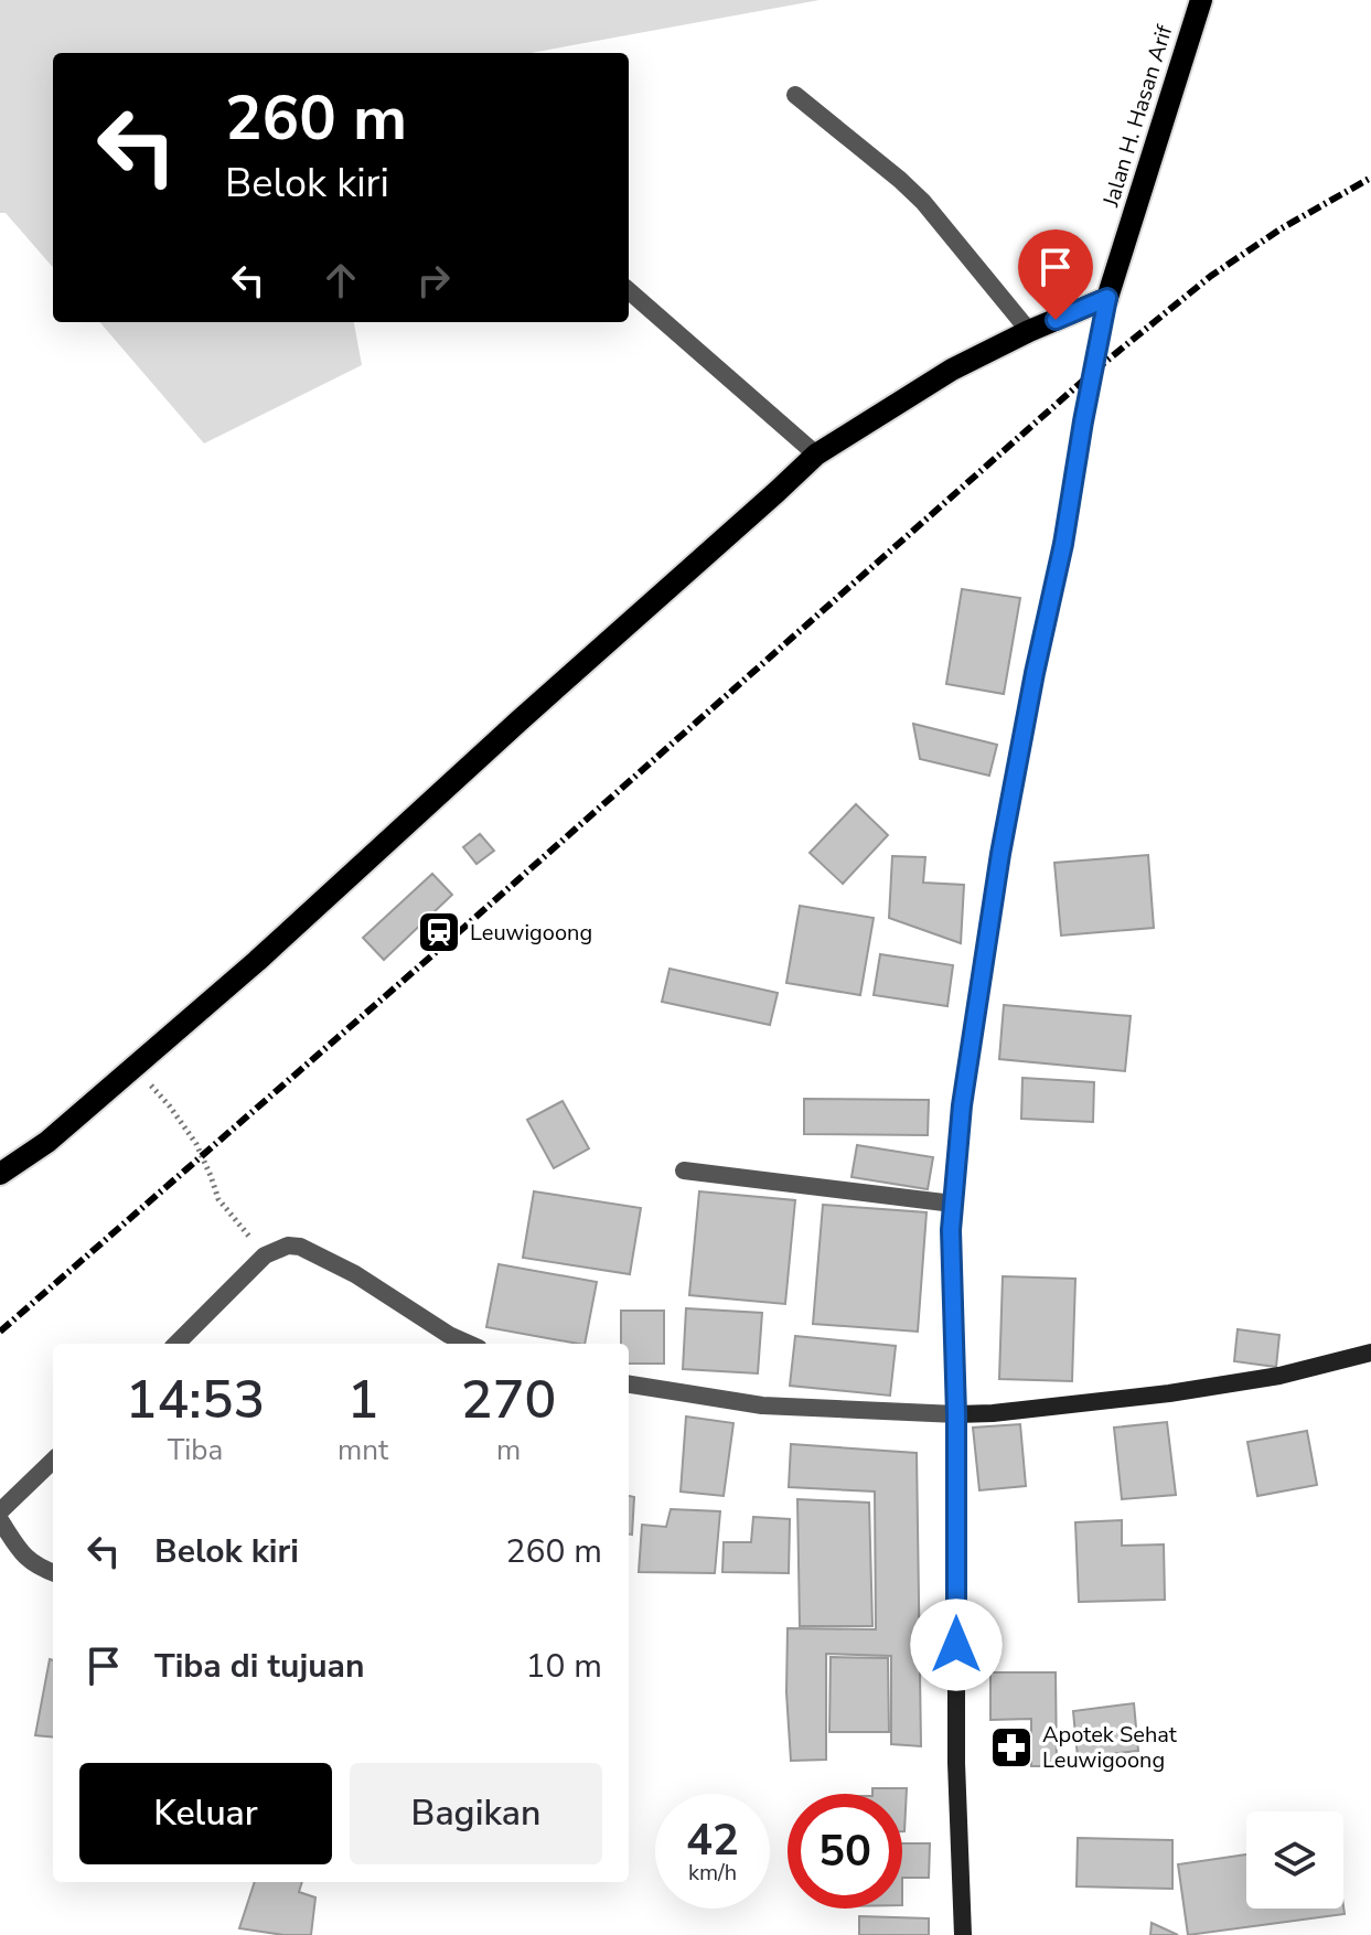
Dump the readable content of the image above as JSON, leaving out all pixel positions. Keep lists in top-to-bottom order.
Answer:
{
  "streets": {
    "main road": ["Jalan H. Hasan Arif"]
  },
  "places": {
    "station": ["Leuwigoong"],
    "pharmacy": ["Apotek Sehat Leuwigoong"]
  },
  "page": {
    "turn": ["260 m", "Belok kiri"],
    "eta": [
      "14:53",
      "Tiba",
      "1",
      "mnt",
      "270",
      "m"
    ],
    "list": [
      {
        "name": "Belok kiri",
        "value": "260 m"
      },
      {
        "name": "Tiba di tujuan",
        "value": "10 m"
      }
    ],
    "buttons": ["Keluar", "Bagikan"],
    "speed": "42 km/h",
    "limit": "50"
  }
}
